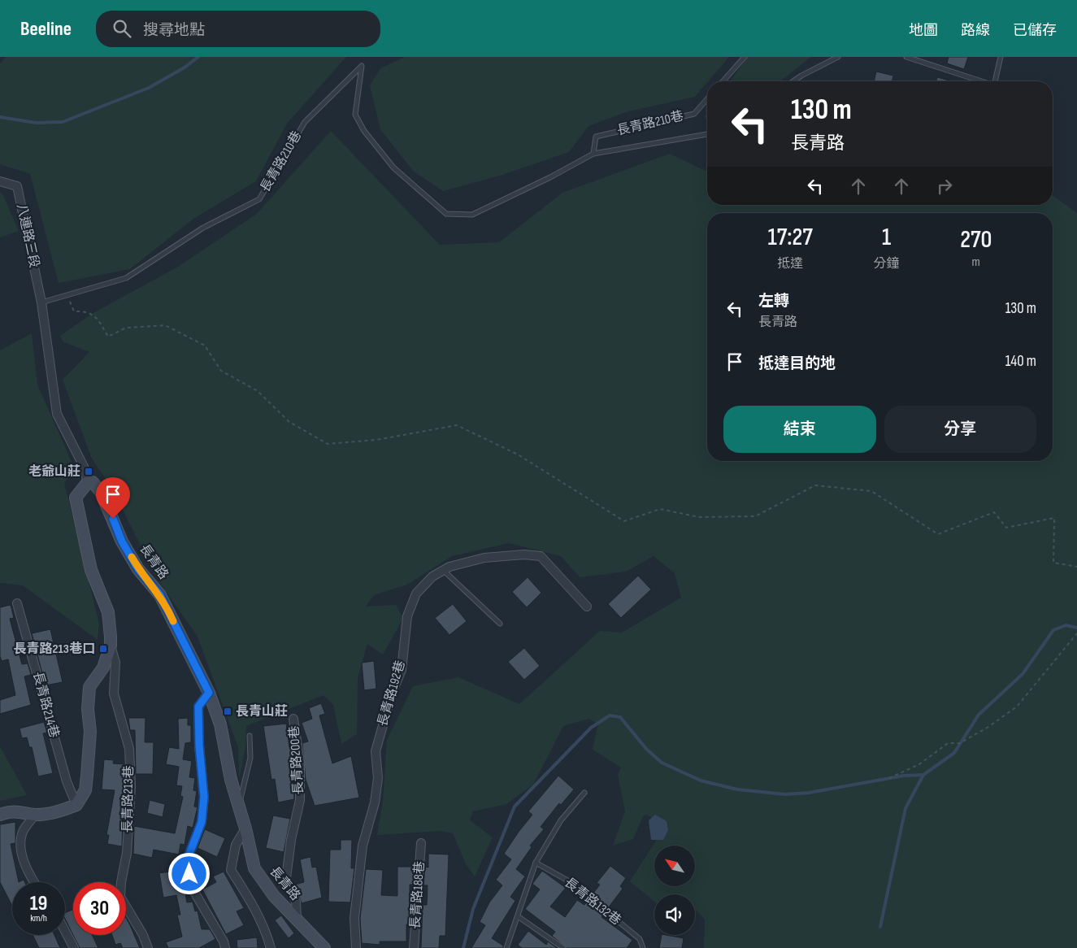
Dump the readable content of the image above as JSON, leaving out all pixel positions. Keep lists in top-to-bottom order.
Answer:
{
  "streets": {
    "street": [
      "八連路三段",
      "長青路",
      "長青路192巷",
      "長青路214巷",
      "長青路200巷",
      "長青路213巷",
      "長青路188巷"
    ],
    "lane": ["長青路210巷", "長青路132巷"]
  },
  "crossings": [
    ["長青路210巷", "八連路三段"],
    ["長青路", "長青路200巷"]
  ],
  "places": {
    "transit": ["老爺山莊", "長青路213巷口", "長青山莊"]
  },
  "north": "top left",
  "page": {
    "header": "Beeline",
    "search": "搜尋地點",
    "nav": ["地圖", "路線", "已儲存"],
    "turn": ["130 m", "長青路"],
    "eta": [
      "17:27",
      "抵達",
      "1",
      "分鐘",
      "270",
      "m"
    ],
    "list": [
      {
        "name": "左轉",
        "note": "長青路",
        "value": "130 m"
      },
      {
        "name": "抵達目的地",
        "value": "140 m"
      }
    ],
    "buttons": ["結束", "分享"],
    "speed": "19 km/h",
    "limit": "30"
  }
}
